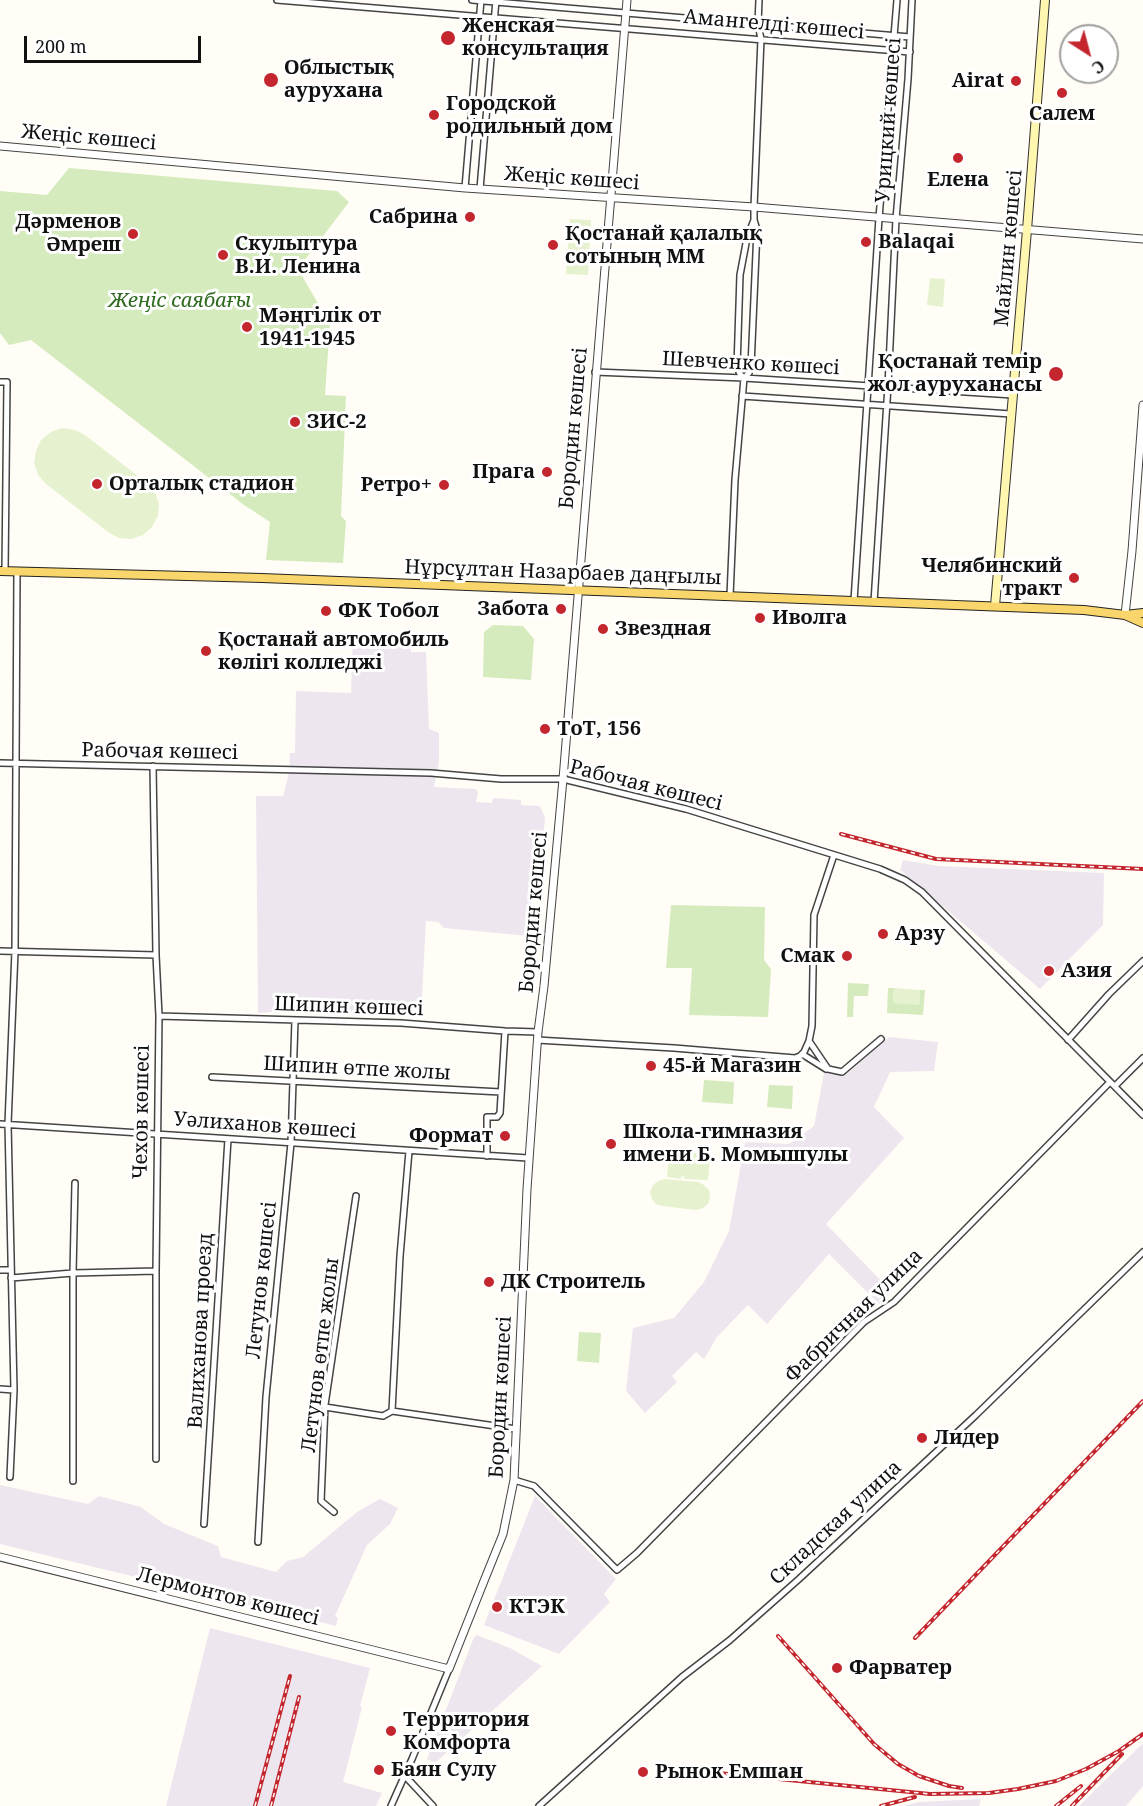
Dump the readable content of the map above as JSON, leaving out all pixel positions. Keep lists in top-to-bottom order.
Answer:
{
  "streets": {
    "main road": ["Майлин көшесі", "Нұрсұлтан Назарбаев даңғылы"],
    "street": [
      "Амангелді көшесі",
      "Урицкий көшесі",
      "Жеңіс көшесі",
      "Шевченко көшесі",
      "Бородин көшесі",
      "Рабочая көшесі",
      "Шипин көшесі",
      "Шипин өтпе жолы",
      "Чехов көшесі",
      "Уәлиханов көшесі",
      "Летунов көшесі",
      "Фабричная улица",
      "Валиханова проезд",
      "Летунов өтпе жолы",
      "Складская улица",
      "Лермонтов көшесі"
    ]
  },
  "crossings": [
    ["Амангелді көшесі", "Урицкий көшесі"],
    ["Амангелді көшесі", "Бородин көшесі"],
    ["Урицкий көшесі", "Жеңіс көшесі"],
    ["Урицкий көшесі", "Шевченко көшесі"],
    ["Урицкий көшесі", "Нұрсұлтан Назарбаев даңғылы"],
    ["Жеңіс көшесі", "Майлин көшесі"],
    ["Жеңіс көшесі", "Бородин көшесі"],
    ["Майлин көшесі", "Шевченко көшесі"],
    ["Майлин көшесі", "Нұрсұлтан Назарбаев даңғылы"],
    ["Шевченко көшесі", "Бородин көшесі"],
    ["Бородин көшесі", "Нұрсұлтан Назарбаев даңғылы"],
    ["Бородин көшесі", "Рабочая көшесі"],
    ["Бородин көшесі", "Шипин көшесі"],
    ["Бородин көшесі", "Уәлиханов көшесі"],
    ["Бородин көшесі", "Фабричная улица"],
    ["Бородин көшесі", "Лермонтов көшесі"],
    ["Рабочая көшесі", "Чехов көшесі"],
    ["Рабочая көшесі", "Фабричная улица"],
    ["Шипин көшесі", "Чехов көшесі"],
    ["Шипин көшесі", "Летунов көшесі"],
    ["Шипин өтпе жолы", "Летунов көшесі"],
    ["Чехов көшесі", "Уәлиханов көшесі"],
    ["Уәлиханов көшесі", "Летунов көшесі"],
    ["Уәлиханов көшесі", "Валиханова проезд"]
  ],
  "parks": ["Жеңіс саябағы"],
  "places": [
    "Женская консультация",
    "Облыстық аурухана",
    "Airat",
    "Салем",
    "Городской родильный дом",
    "Елена",
    "Сабрина",
    "Дәрменов Әмреш",
    "Balaqai",
    "Қостанай қалалық сотының ММ",
    "Скульптура В.И. Ленина",
    "Мәңгілік от 1941-1945",
    "Қостанай темір жол ауруханасы",
    "ЗИС-2",
    "Прага",
    "Орталық стадион",
    "Ретро+",
    "Челябинский тракт",
    "Забота",
    "ФК Тобол",
    "Иволга",
    "Звездная",
    "Қостанай автомобиль көлігі колледжі",
    "ТоТ, 156",
    "Арзу",
    "Смак",
    "Азия",
    "45-й Магазин",
    "Формат",
    "Школа-гимназия имени Б. Момышулы",
    "ДК Строитель",
    "Лидер",
    "КТЭК",
    "Фарватер",
    "Территория Комфорта",
    "Баян Сулу",
    "Рынок Емшан"
  ],
  "scale_bar": "200 m",
  "north": "bottom right"
}
